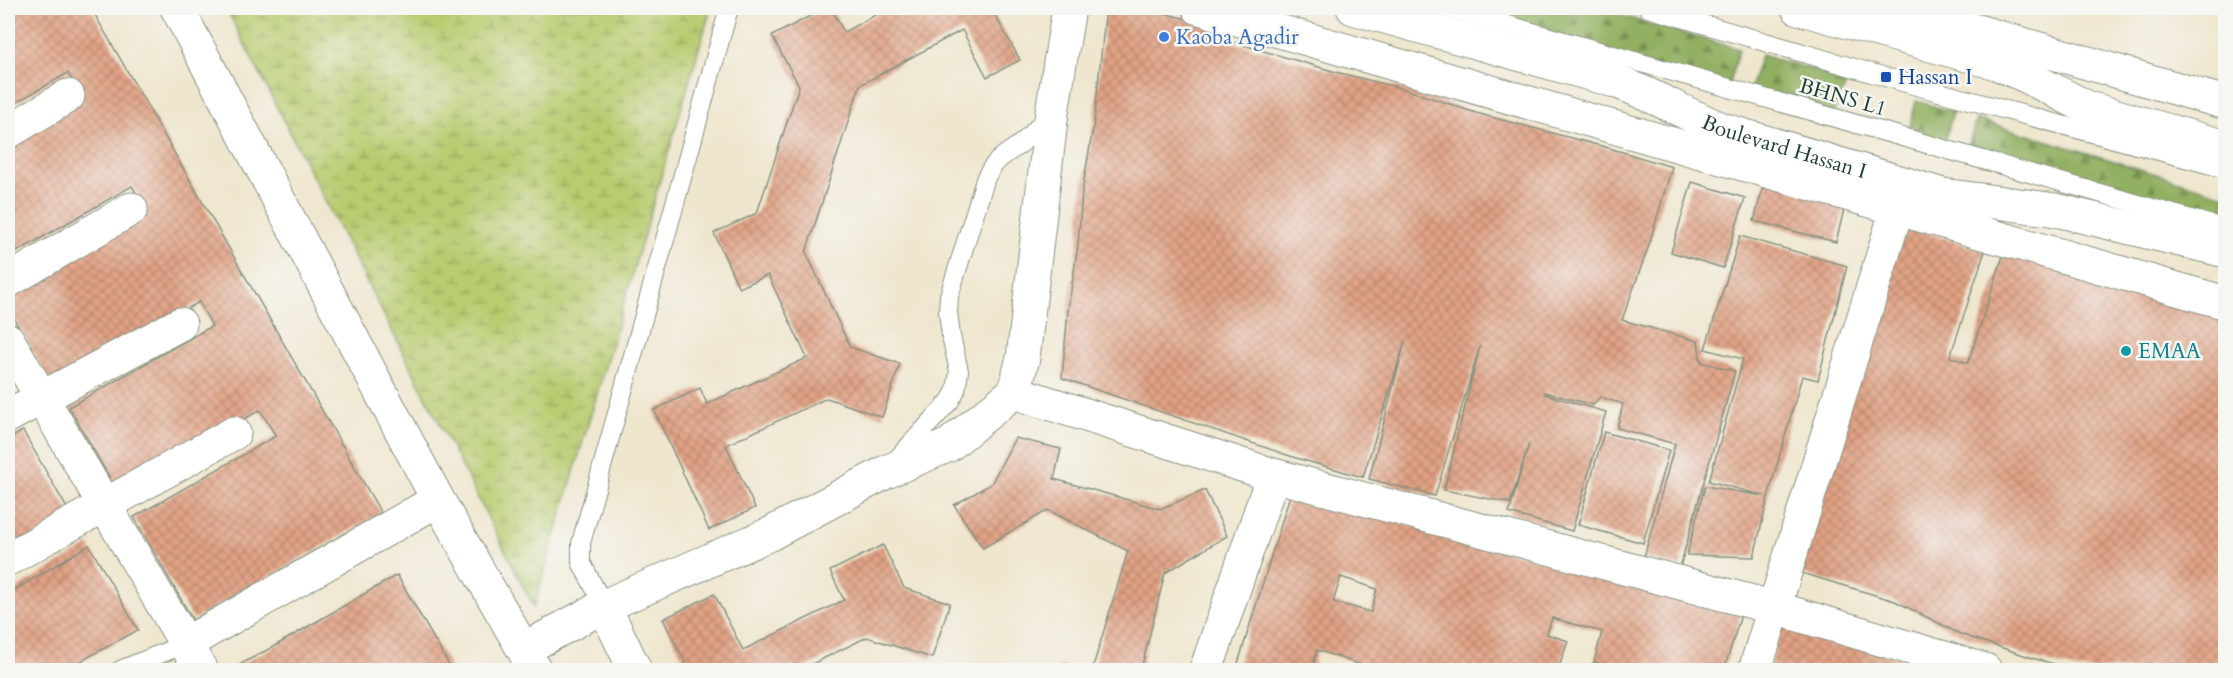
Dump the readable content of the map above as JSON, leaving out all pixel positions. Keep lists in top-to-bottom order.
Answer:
{
  "streets": {
    "street": ["Boulevard Hassan I"],
    "lane": ["BHNS L1"]
  },
  "places": {
    "other": ["Kaoba Agadir", "EMAA"],
    "transit": ["Hassan I"]
  }
}
